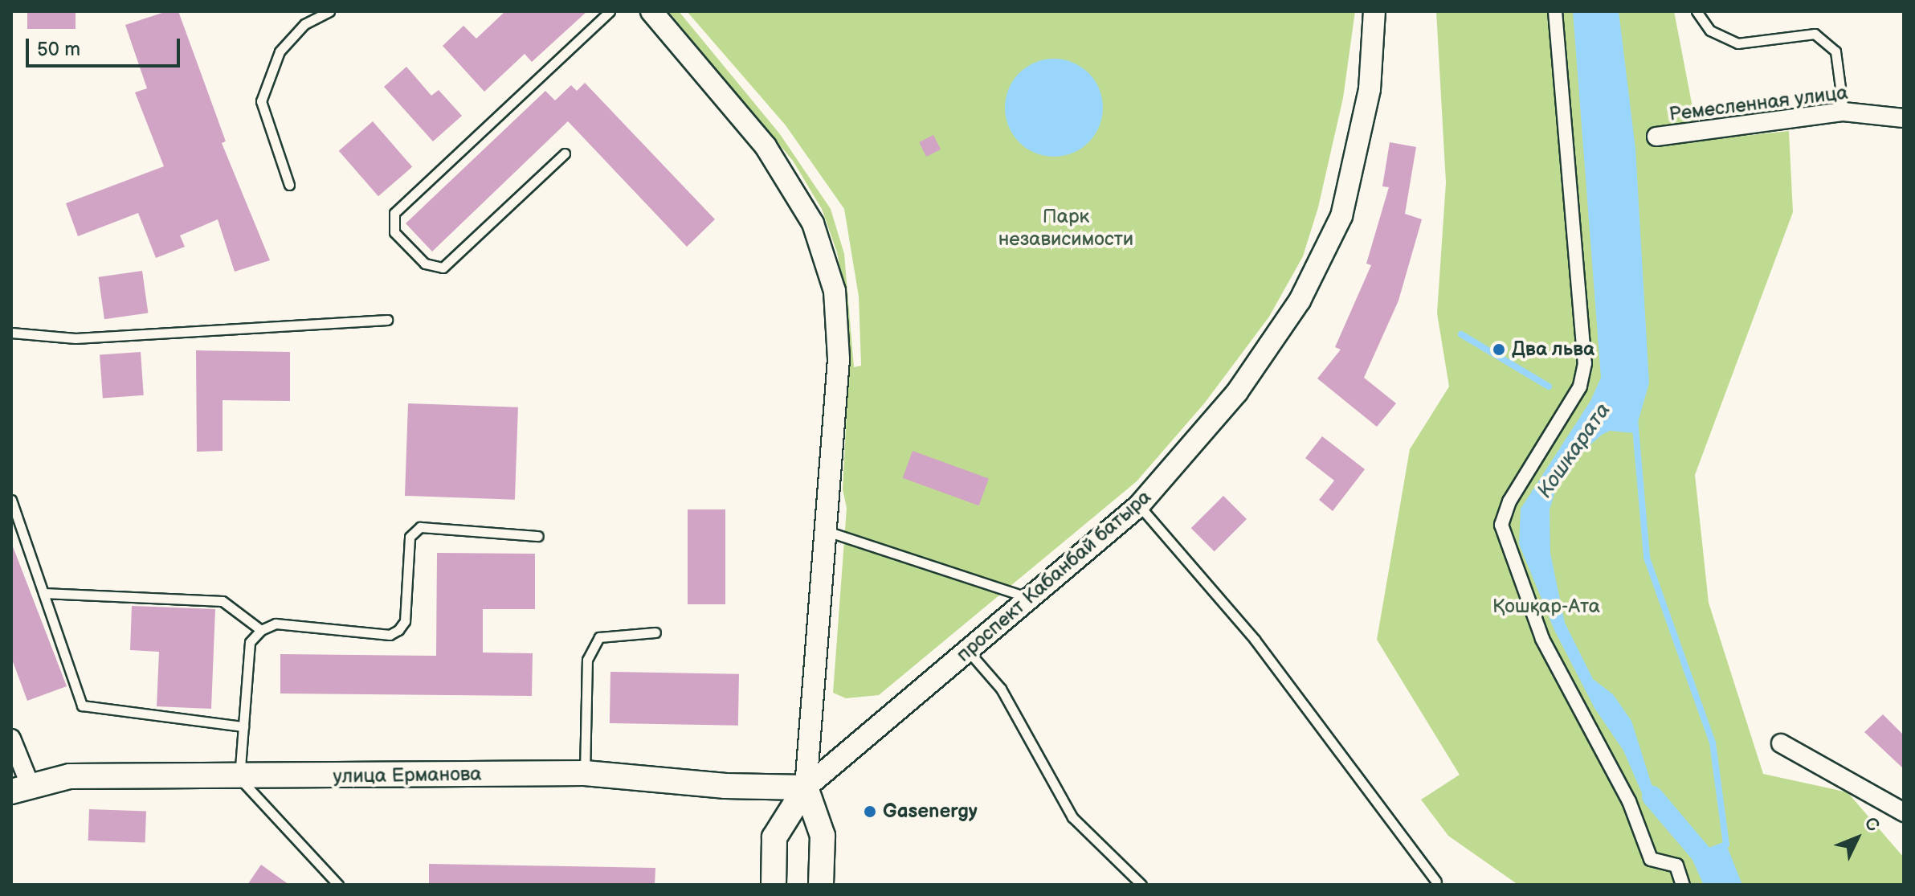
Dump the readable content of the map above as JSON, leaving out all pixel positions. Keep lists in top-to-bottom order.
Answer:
{
  "streets": {
    "main road": ["улица Ерманова"],
    "street": ["Ремесленная улица", "проспект Кабанбай батыра"]
  },
  "crossings": [
    ["проспект Кабанбай батыра", "улица Ерманова"]
  ],
  "water": ["Кошкарата"],
  "parks": ["Парк независимости", "Қошқар-Ата"],
  "places": ["Два льва", "Gasenergy"],
  "scale_bar": "50 m",
  "north": "top right"
}
